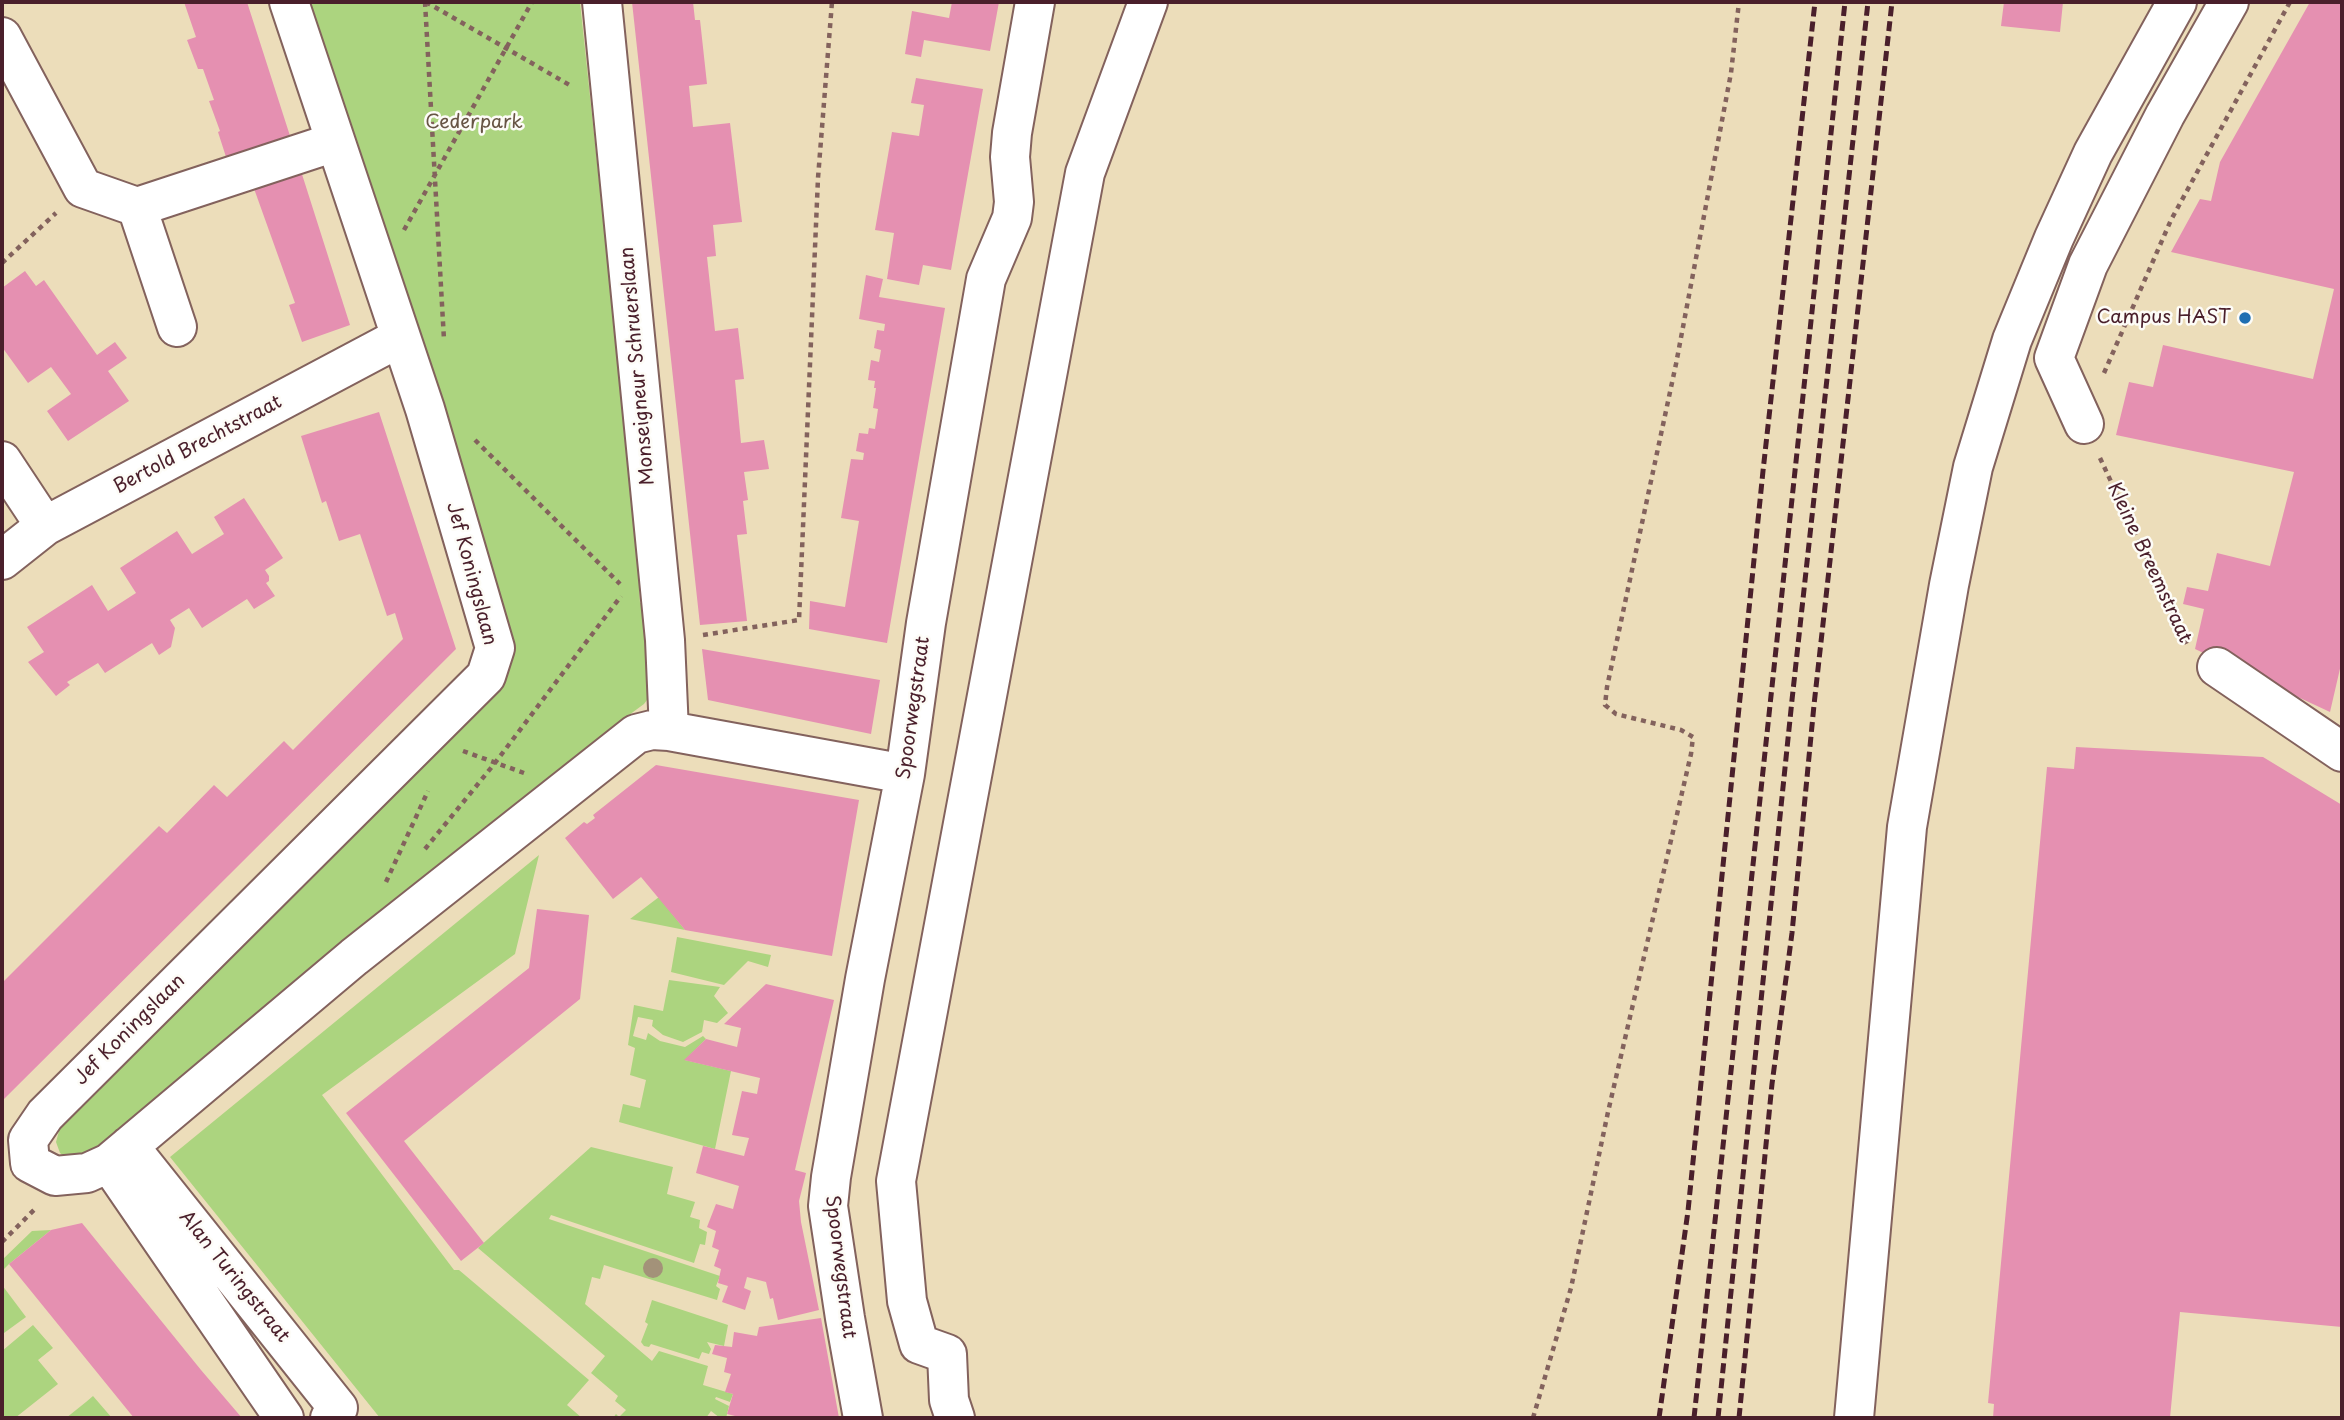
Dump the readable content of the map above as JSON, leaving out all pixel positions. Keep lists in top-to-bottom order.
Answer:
{
  "streets": {
    "street": [
      "Monseigneur Schruerslaan",
      "Bertold Brechtstraat",
      "Jef Koningslaan",
      "Spoorwegstraat",
      "Alan Turingstraat"
    ],
    "path": ["Kleine Breemstraat"]
  },
  "crossings": [
    ["Bertold Brechtstraat", "Jef Koningslaan"]
  ],
  "parks": ["Cederpark"],
  "places": ["Campus HAST"]
}
